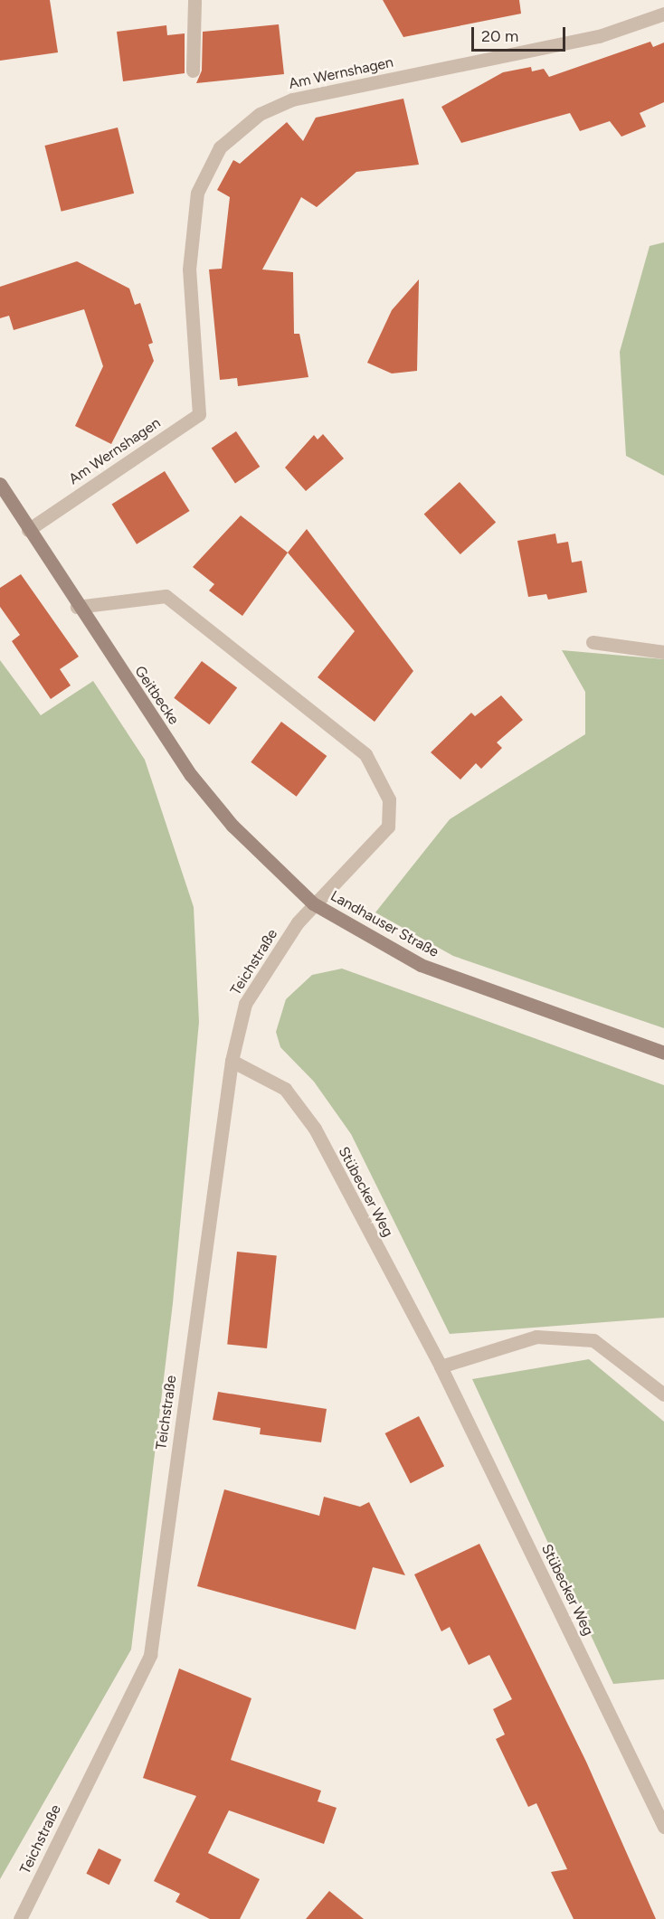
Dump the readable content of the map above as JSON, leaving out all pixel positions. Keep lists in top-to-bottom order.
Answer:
{
  "streets": {
    "street": [
      "Am Wernshagen",
      "Geitbecke",
      "Landhauser Straße",
      "Teichstraße",
      "Stübecker Weg"
    ]
  },
  "crossings": [
    ["Am Wernshagen", "Geitbecke"],
    ["Geitbecke", "Landhauser Straße"],
    ["Geitbecke", "Teichstraße"],
    ["Landhauser Straße", "Teichstraße"],
    ["Teichstraße", "Stübecker Weg"]
  ],
  "scale_bar": "20 m"
}
